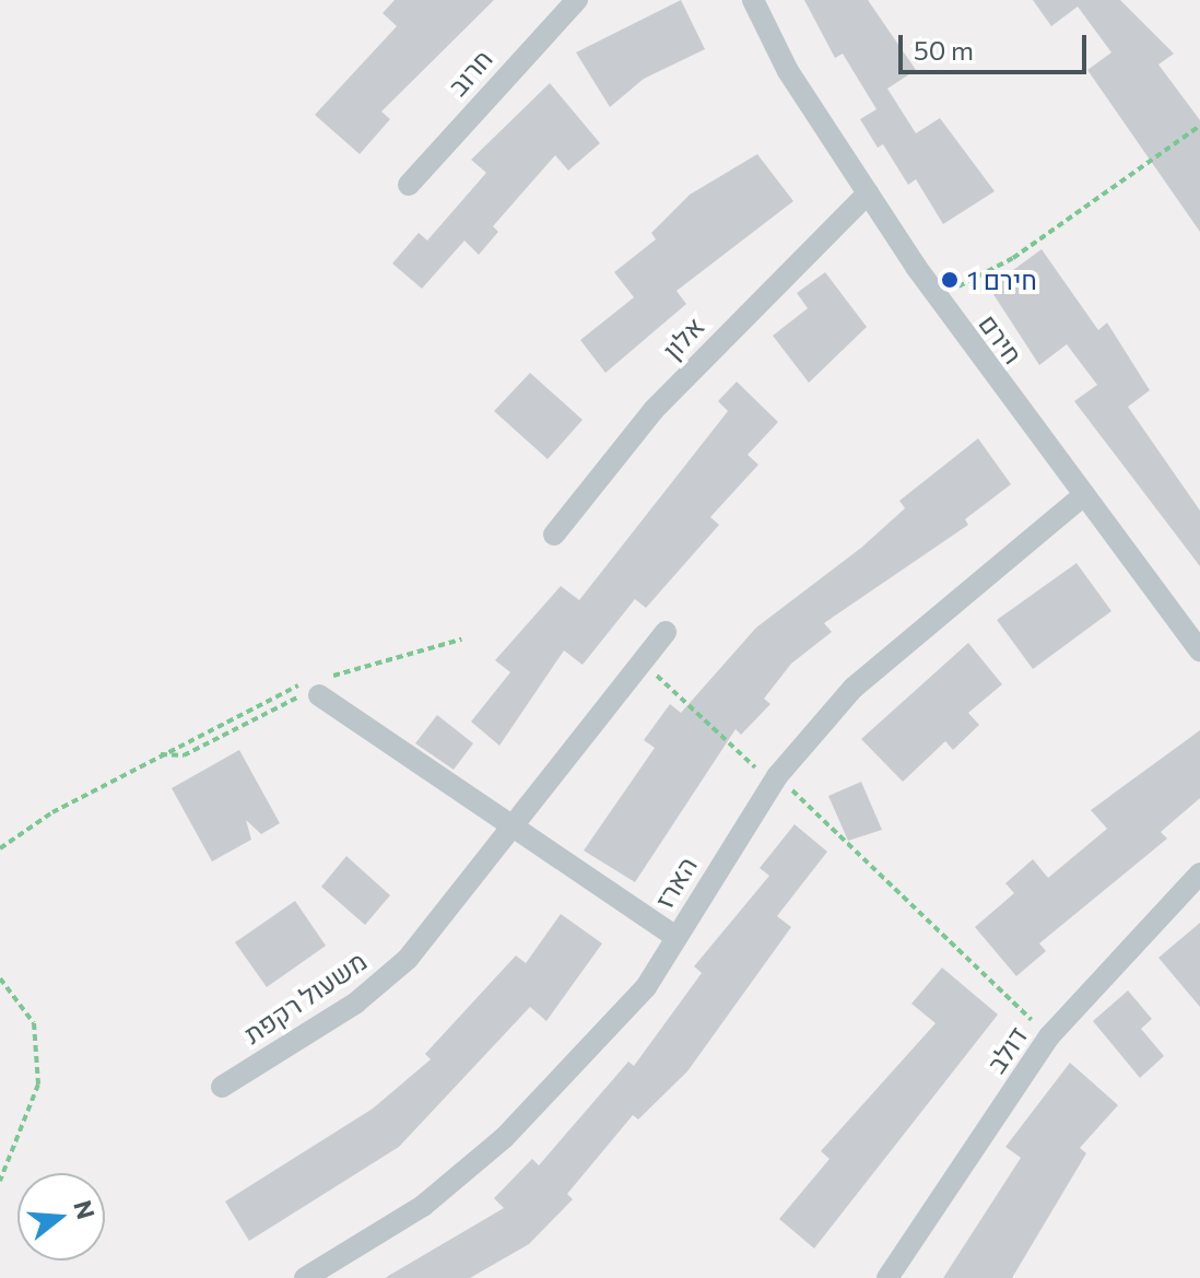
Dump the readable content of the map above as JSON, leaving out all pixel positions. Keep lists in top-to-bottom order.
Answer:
{
  "streets": {
    "street": [
      "חרוב",
      "אלון",
      "חירם",
      "הארז",
      "משעול רקפת",
      "דולב"
    ]
  },
  "crossings": [
    ["אלון", "חירם"],
    ["חירם", "הארז"]
  ],
  "places": ["חירם 1"],
  "scale_bar": "50 m",
  "north": "right"
}
